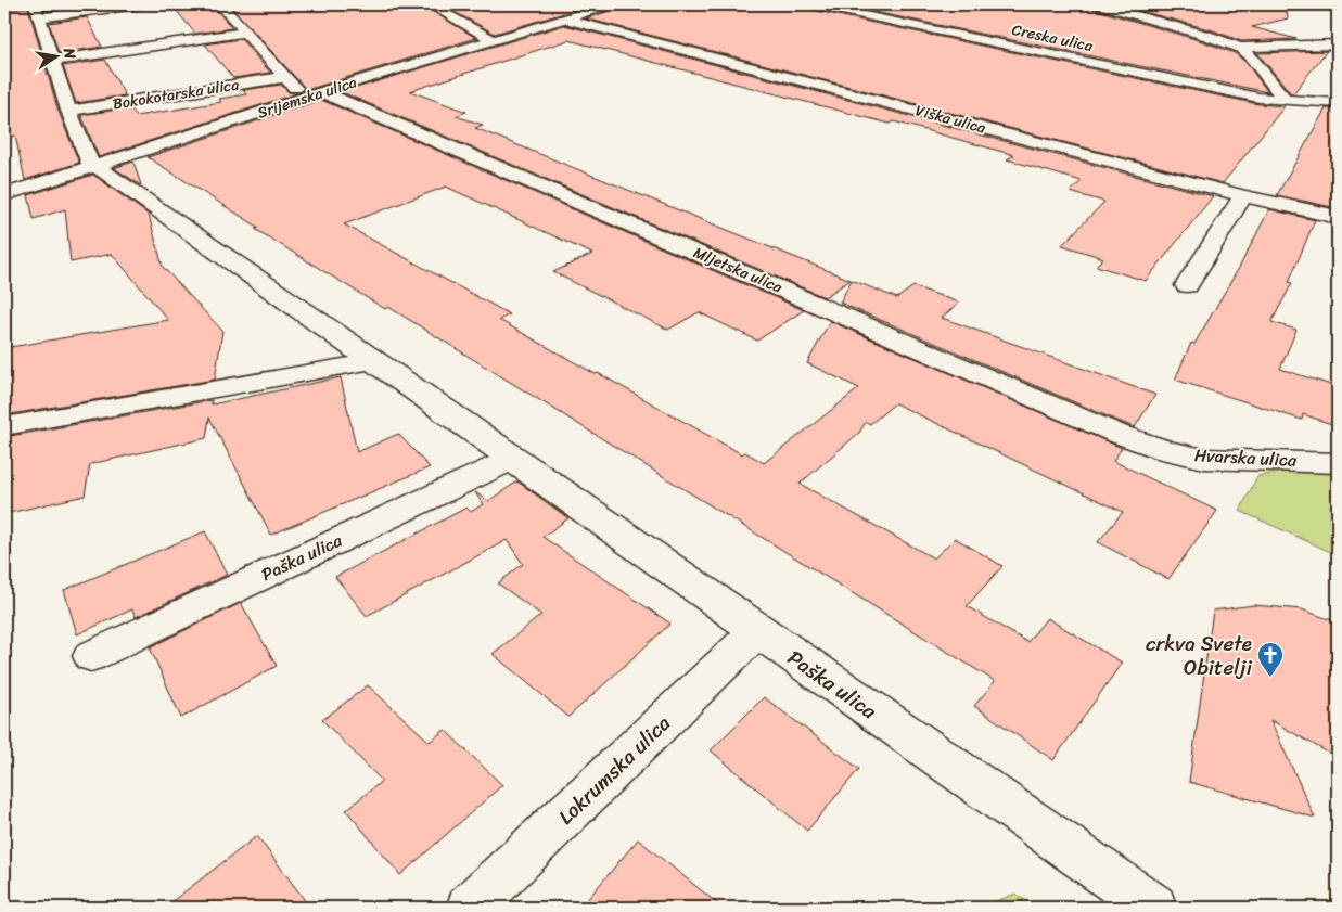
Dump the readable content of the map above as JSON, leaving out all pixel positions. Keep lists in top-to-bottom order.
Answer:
{
  "streets": {
    "street": [
      "Creska ulica",
      "Bokokotarska ulica",
      "Srijemska ulica",
      "Viška ulica",
      "Mljetska ulica",
      "Hvarska ulica",
      "Paška ulica",
      "Lokrumska ulica"
    ]
  },
  "crossings": [
    ["Bokokotarska ulica", "Mljetska ulica"],
    ["Srijemska ulica", "Viška ulica"],
    ["Srijemska ulica", "Mljetska ulica"],
    ["Srijemska ulica", "Paška ulica"],
    ["Mljetska ulica", "Hvarska ulica"],
    ["Paška ulica", "Lokrumska ulica"]
  ],
  "places": {
    "church": ["crkva Svete Obitelji"]
  },
  "north": "right"
}
